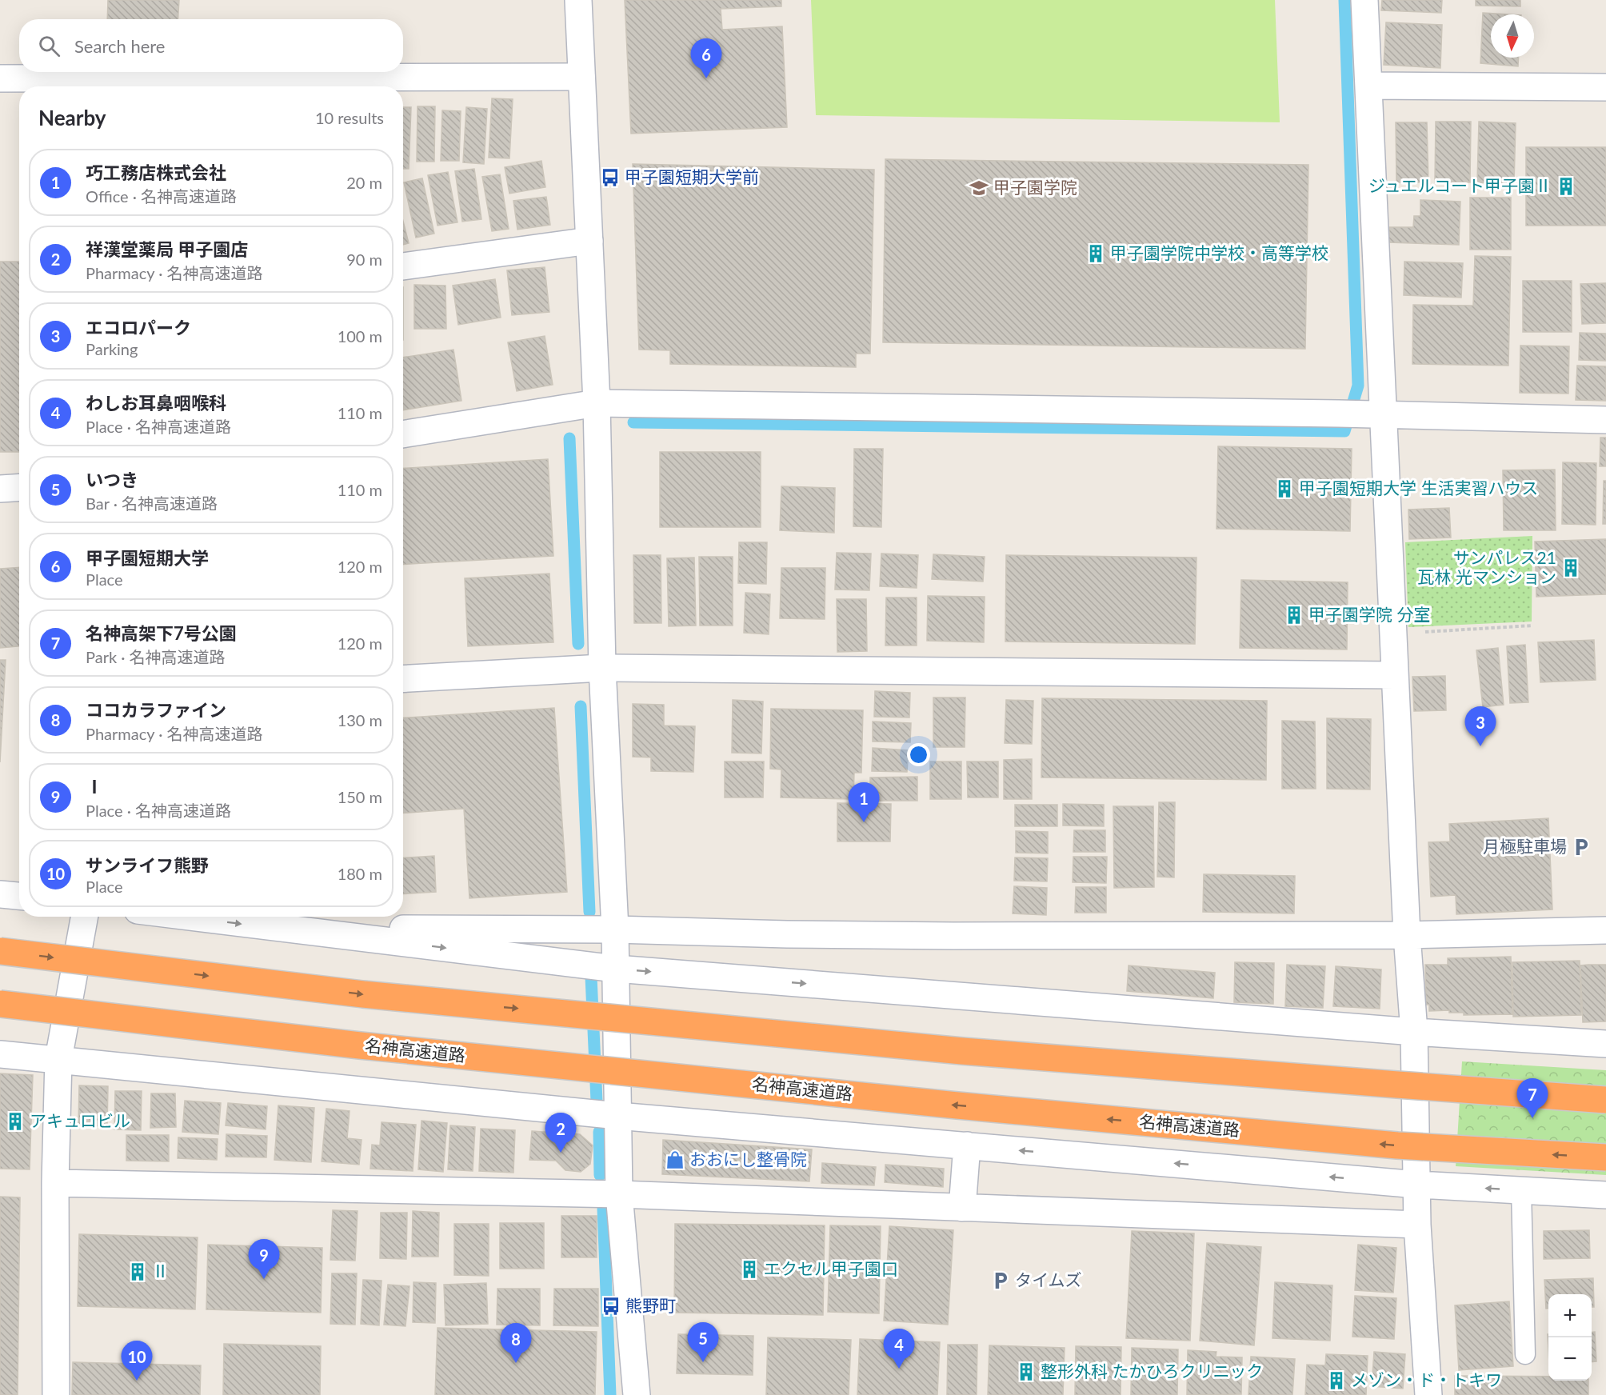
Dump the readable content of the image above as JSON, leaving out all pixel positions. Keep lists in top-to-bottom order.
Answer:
{
  "streets": {
    "highway": ["名神高速道路"]
  },
  "places": {
    "bus stop": ["甲子園短期大学前", "熊野町"],
    "building": [
      "ジュエルコート甲子園Ⅱ",
      "甲子園学院中学校・高等学校",
      "甲子園短期大学 生活実習ハウス",
      "サンパレス21 瓦林 光マンション",
      "甲子園学院 分室",
      "アキュロビル",
      "エクセル甲子園口",
      "Ⅱ",
      "整形外科 たかひろクリニック",
      "メゾン・ド・トキワ"
    ],
    "school or university": ["甲子園学院"],
    "parking": ["月極駐車場", "タイムズ"],
    "shop": ["おおにし整骨院"]
  },
  "north": "bottom",
  "page": {
    "search": "Search here",
    "pins": [
      "6",
      "3",
      "1",
      "7",
      "2",
      "9",
      "5",
      "8",
      "4",
      "10"
    ],
    "heading": ["Nearby", "10 results"],
    "list": [
      {
        "mark": "1",
        "name": "巧工務店株式会社",
        "note": "Office · 名神高速道路",
        "value": "20 m"
      },
      {
        "mark": "2",
        "name": "祥漢堂薬局 甲子園店",
        "note": "Pharmacy · 名神高速道路",
        "value": "90 m"
      },
      {
        "mark": "3",
        "name": "エコロパーク",
        "note": "Parking",
        "value": "100 m"
      },
      {
        "mark": "4",
        "name": "わしお耳鼻咽喉科",
        "note": "Place · 名神高速道路",
        "value": "110 m"
      },
      {
        "mark": "5",
        "name": "いつき",
        "note": "Bar · 名神高速道路",
        "value": "110 m"
      },
      {
        "mark": "6",
        "name": "甲子園短期大学",
        "note": "Place",
        "value": "120 m"
      },
      {
        "mark": "7",
        "name": "名神高架下7号公園",
        "note": "Park · 名神高速道路",
        "value": "120 m"
      },
      {
        "mark": "8",
        "name": "ココカラファイン",
        "note": "Pharmacy · 名神高速道路",
        "value": "130 m"
      },
      {
        "mark": "9",
        "name": "Ⅰ",
        "note": "Place · 名神高速道路",
        "value": "150 m"
      },
      {
        "mark": "10",
        "name": "サンライフ熊野",
        "note": "Place",
        "value": "180 m"
      }
    ],
    "map_buttons": ["+", "−"]
  }
}
